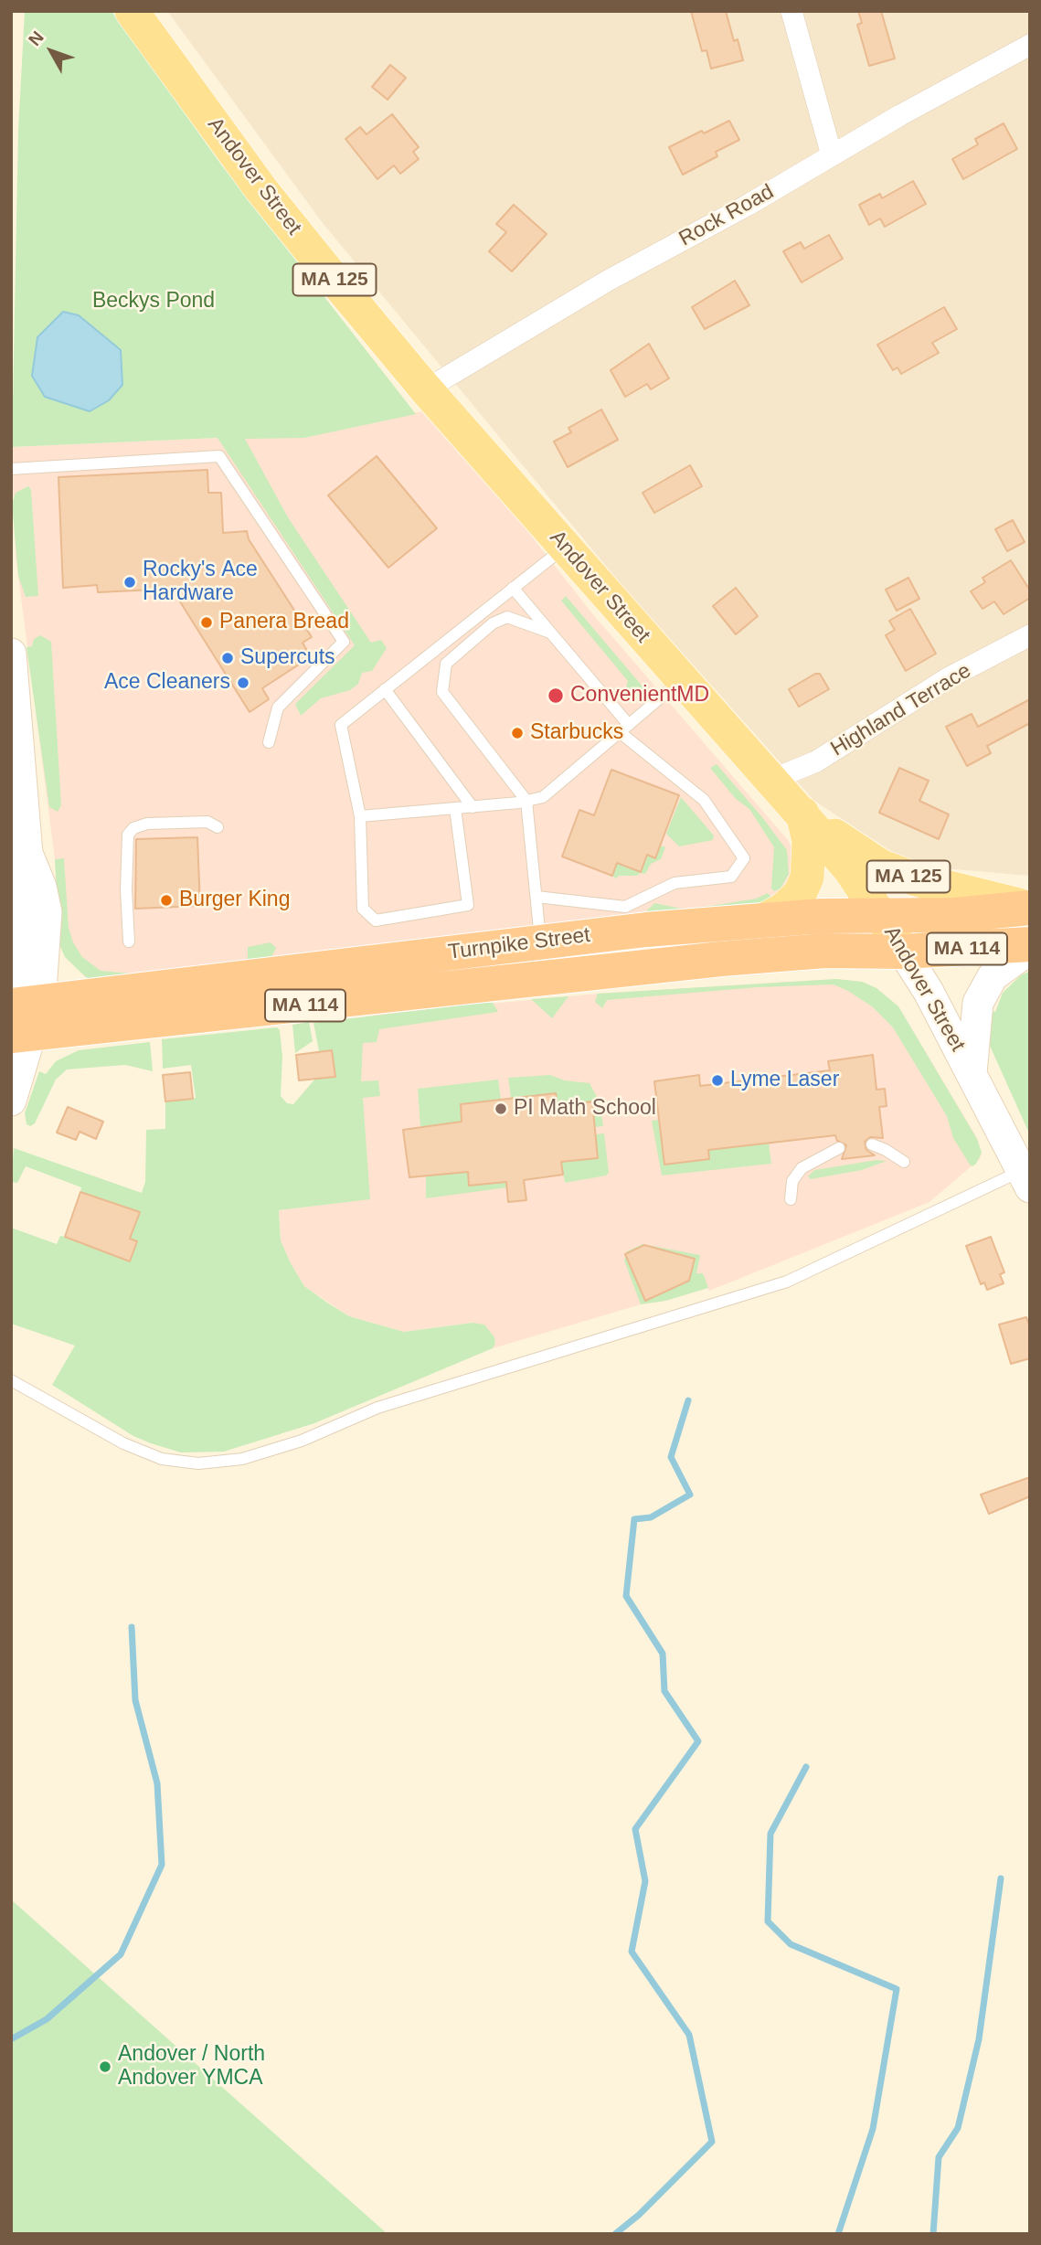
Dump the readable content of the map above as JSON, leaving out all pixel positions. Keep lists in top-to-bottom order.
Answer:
{
  "streets": {
    "highway": ["Turnpike Street", "MA 114"],
    "main road": ["Andover Street", "MA 125"],
    "street": ["Rock Road", "Highland Terrace"]
  },
  "crossings": [
    ["Andover Street", "Rock Road"],
    ["Andover Street", "MA 125"],
    ["Andover Street", "Highland Terrace"],
    ["Andover Street", "Turnpike Street"],
    ["MA 125", "Turnpike Street"]
  ],
  "parks": ["Beckys Pond"],
  "places": [
    "Rocky's Ace Hardware",
    "Panera Bread",
    "Supercuts",
    "Ace Cleaners",
    "ConvenientMD",
    "Starbucks",
    "Burger King",
    "Lyme Laser",
    "PI Math School",
    "Andover / North Andover YMCA"
  ],
  "north": "top left"
}
